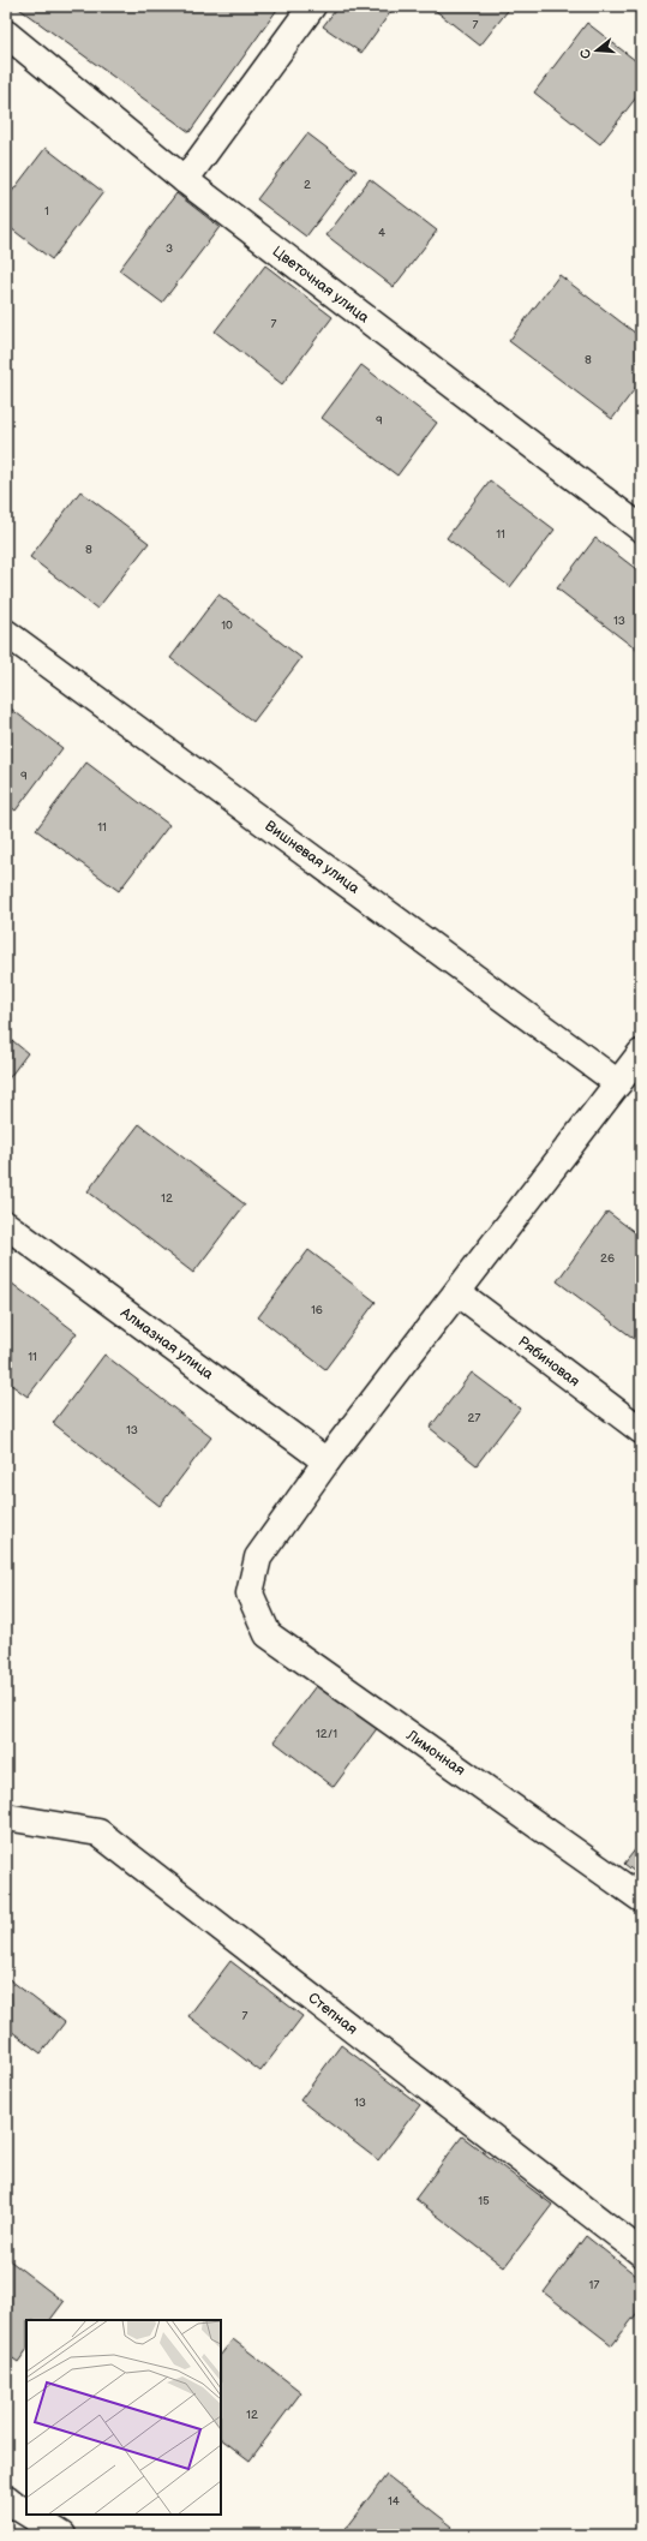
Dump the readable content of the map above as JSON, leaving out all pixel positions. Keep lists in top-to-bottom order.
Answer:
{
  "streets": {
    "street": [
      "Цветочная улица",
      "Вишневая улица",
      "Алмазная улица",
      "Рябиновая",
      "Лимонная",
      "Степная"
    ]
  },
  "crossings": [
    ["Алмазная улица", "Лимонная"]
  ],
  "house_numbers": [
    "7",
    "2",
    "1",
    "4",
    "3",
    "7",
    "8",
    "9",
    "11",
    "8",
    "13",
    "10",
    "9",
    "11",
    "12",
    "26",
    "16",
    "11",
    "27",
    "13",
    "12/1",
    "7",
    "13",
    "15",
    "17",
    "12",
    "14"
  ],
  "north": "left"
}
